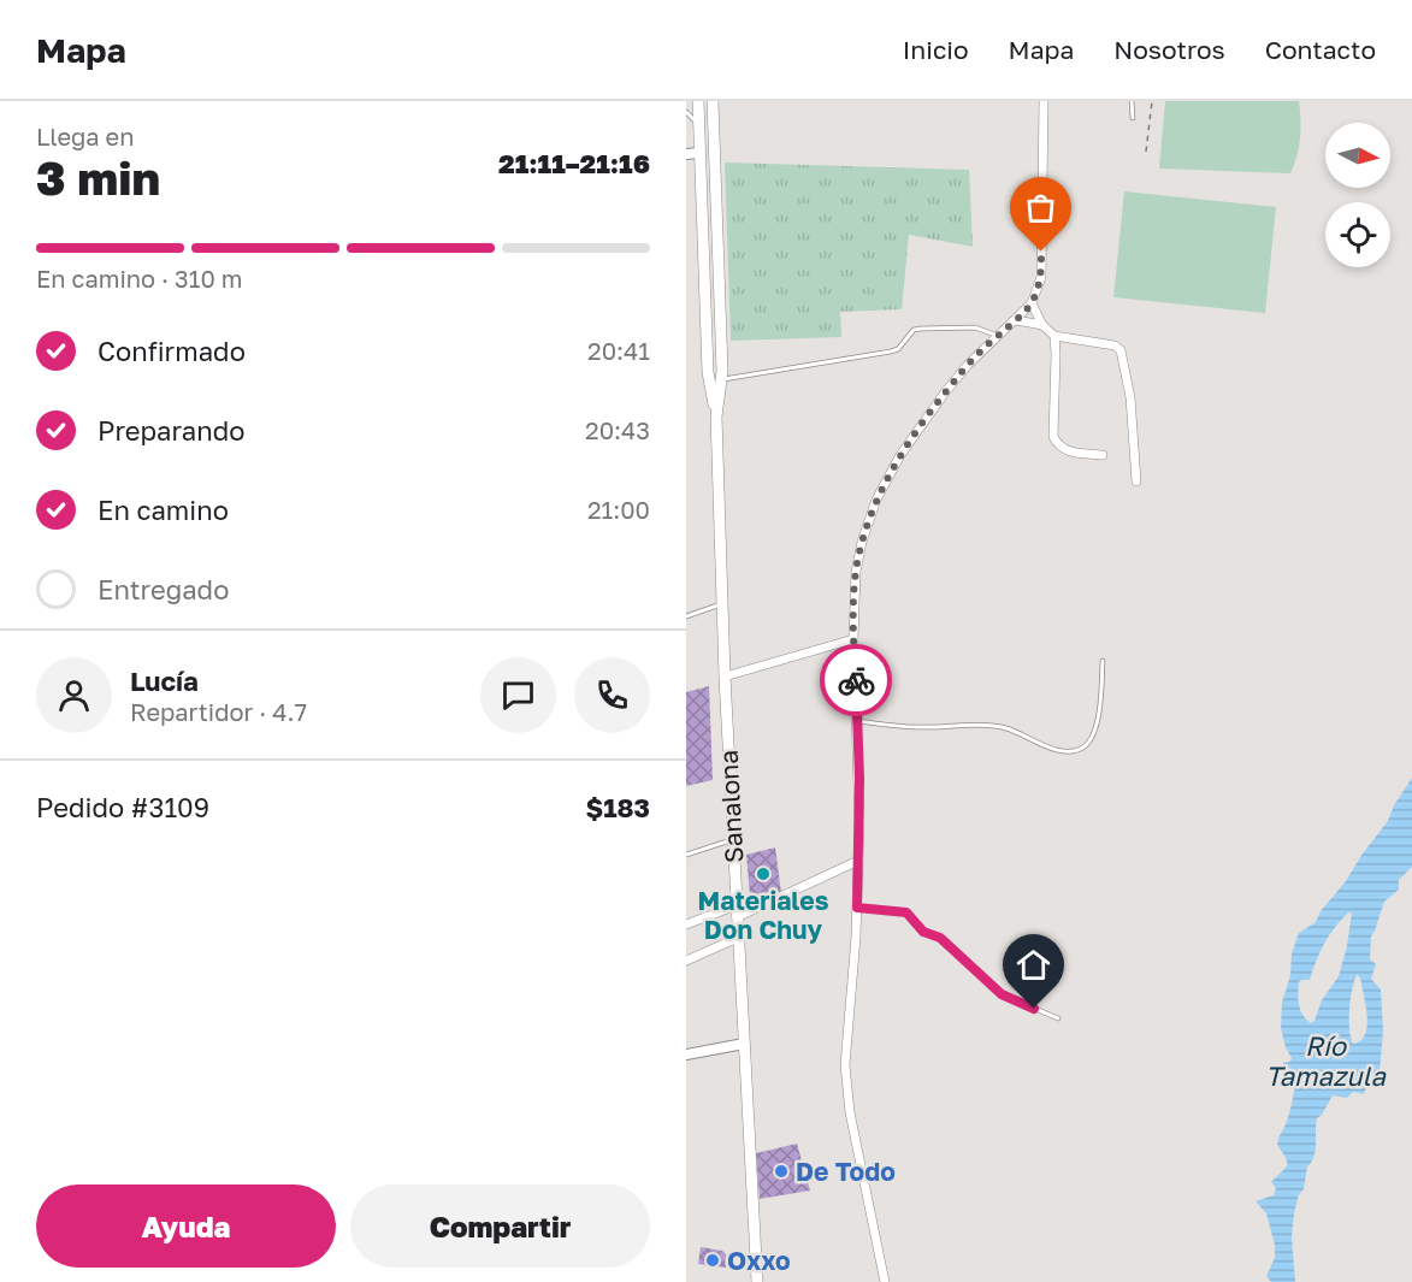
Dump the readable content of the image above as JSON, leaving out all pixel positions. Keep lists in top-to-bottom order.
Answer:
{
  "streets": {
    "main road": ["Sanalona"]
  },
  "water": ["Río Tamazula"],
  "places": ["Materiales Don Chuy", "De Todo", "Oxxo"],
  "north": "right",
  "page": {
    "header": "Mapa",
    "nav": [
      "Inicio",
      "Mapa",
      "Nosotros",
      "Contacto"
    ],
    "heading": ["3 min", "Llega en", "21:11–21:16"],
    "panel": [
      "Lucía",
      "Repartidor · 4.7",
      "Pedido #3109",
      "$183"
    ],
    "bar": "En camino · 310 m",
    "list": [
      ["Confirmado", "20:41"],
      ["Preparando", "20:43"],
      ["En camino", "21:00"],
      "Entregado"
    ],
    "buttons": ["Ayuda", "Compartir"]
  }
}
